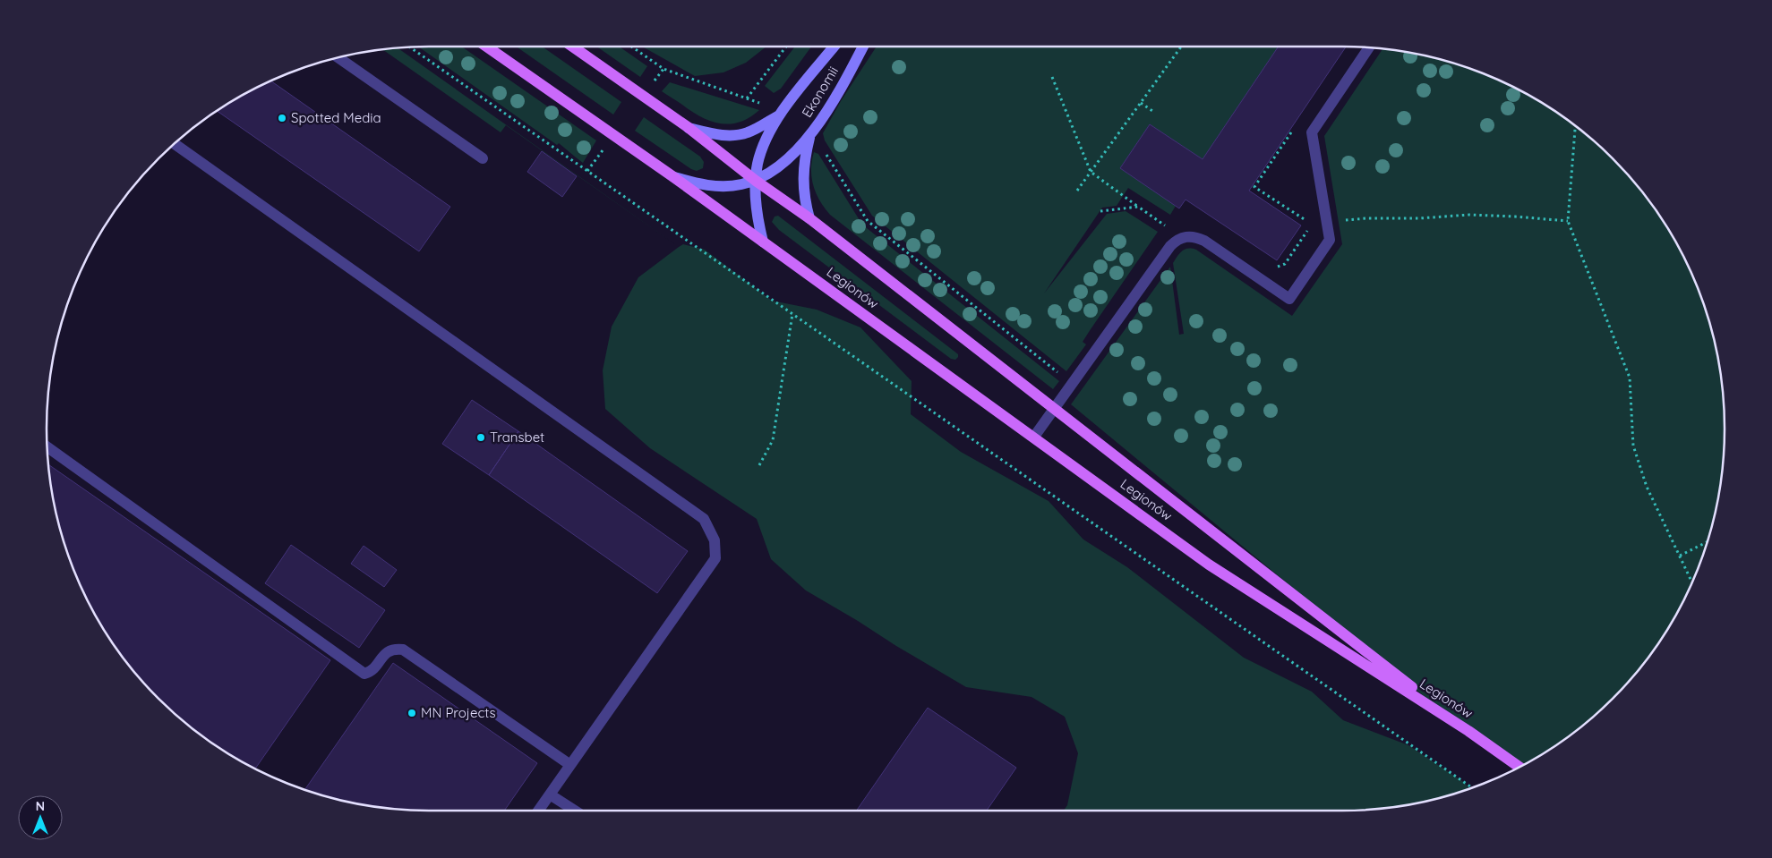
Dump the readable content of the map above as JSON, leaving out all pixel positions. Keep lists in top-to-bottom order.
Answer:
{
  "streets": {
    "main road": ["Legionów"],
    "street": ["Ekonomii"]
  },
  "crossings": [
    ["Ekonomii", "Legionów"]
  ],
  "places": ["Spotted Media", "Transbet", "MN Projects"],
  "north": "top"
}
